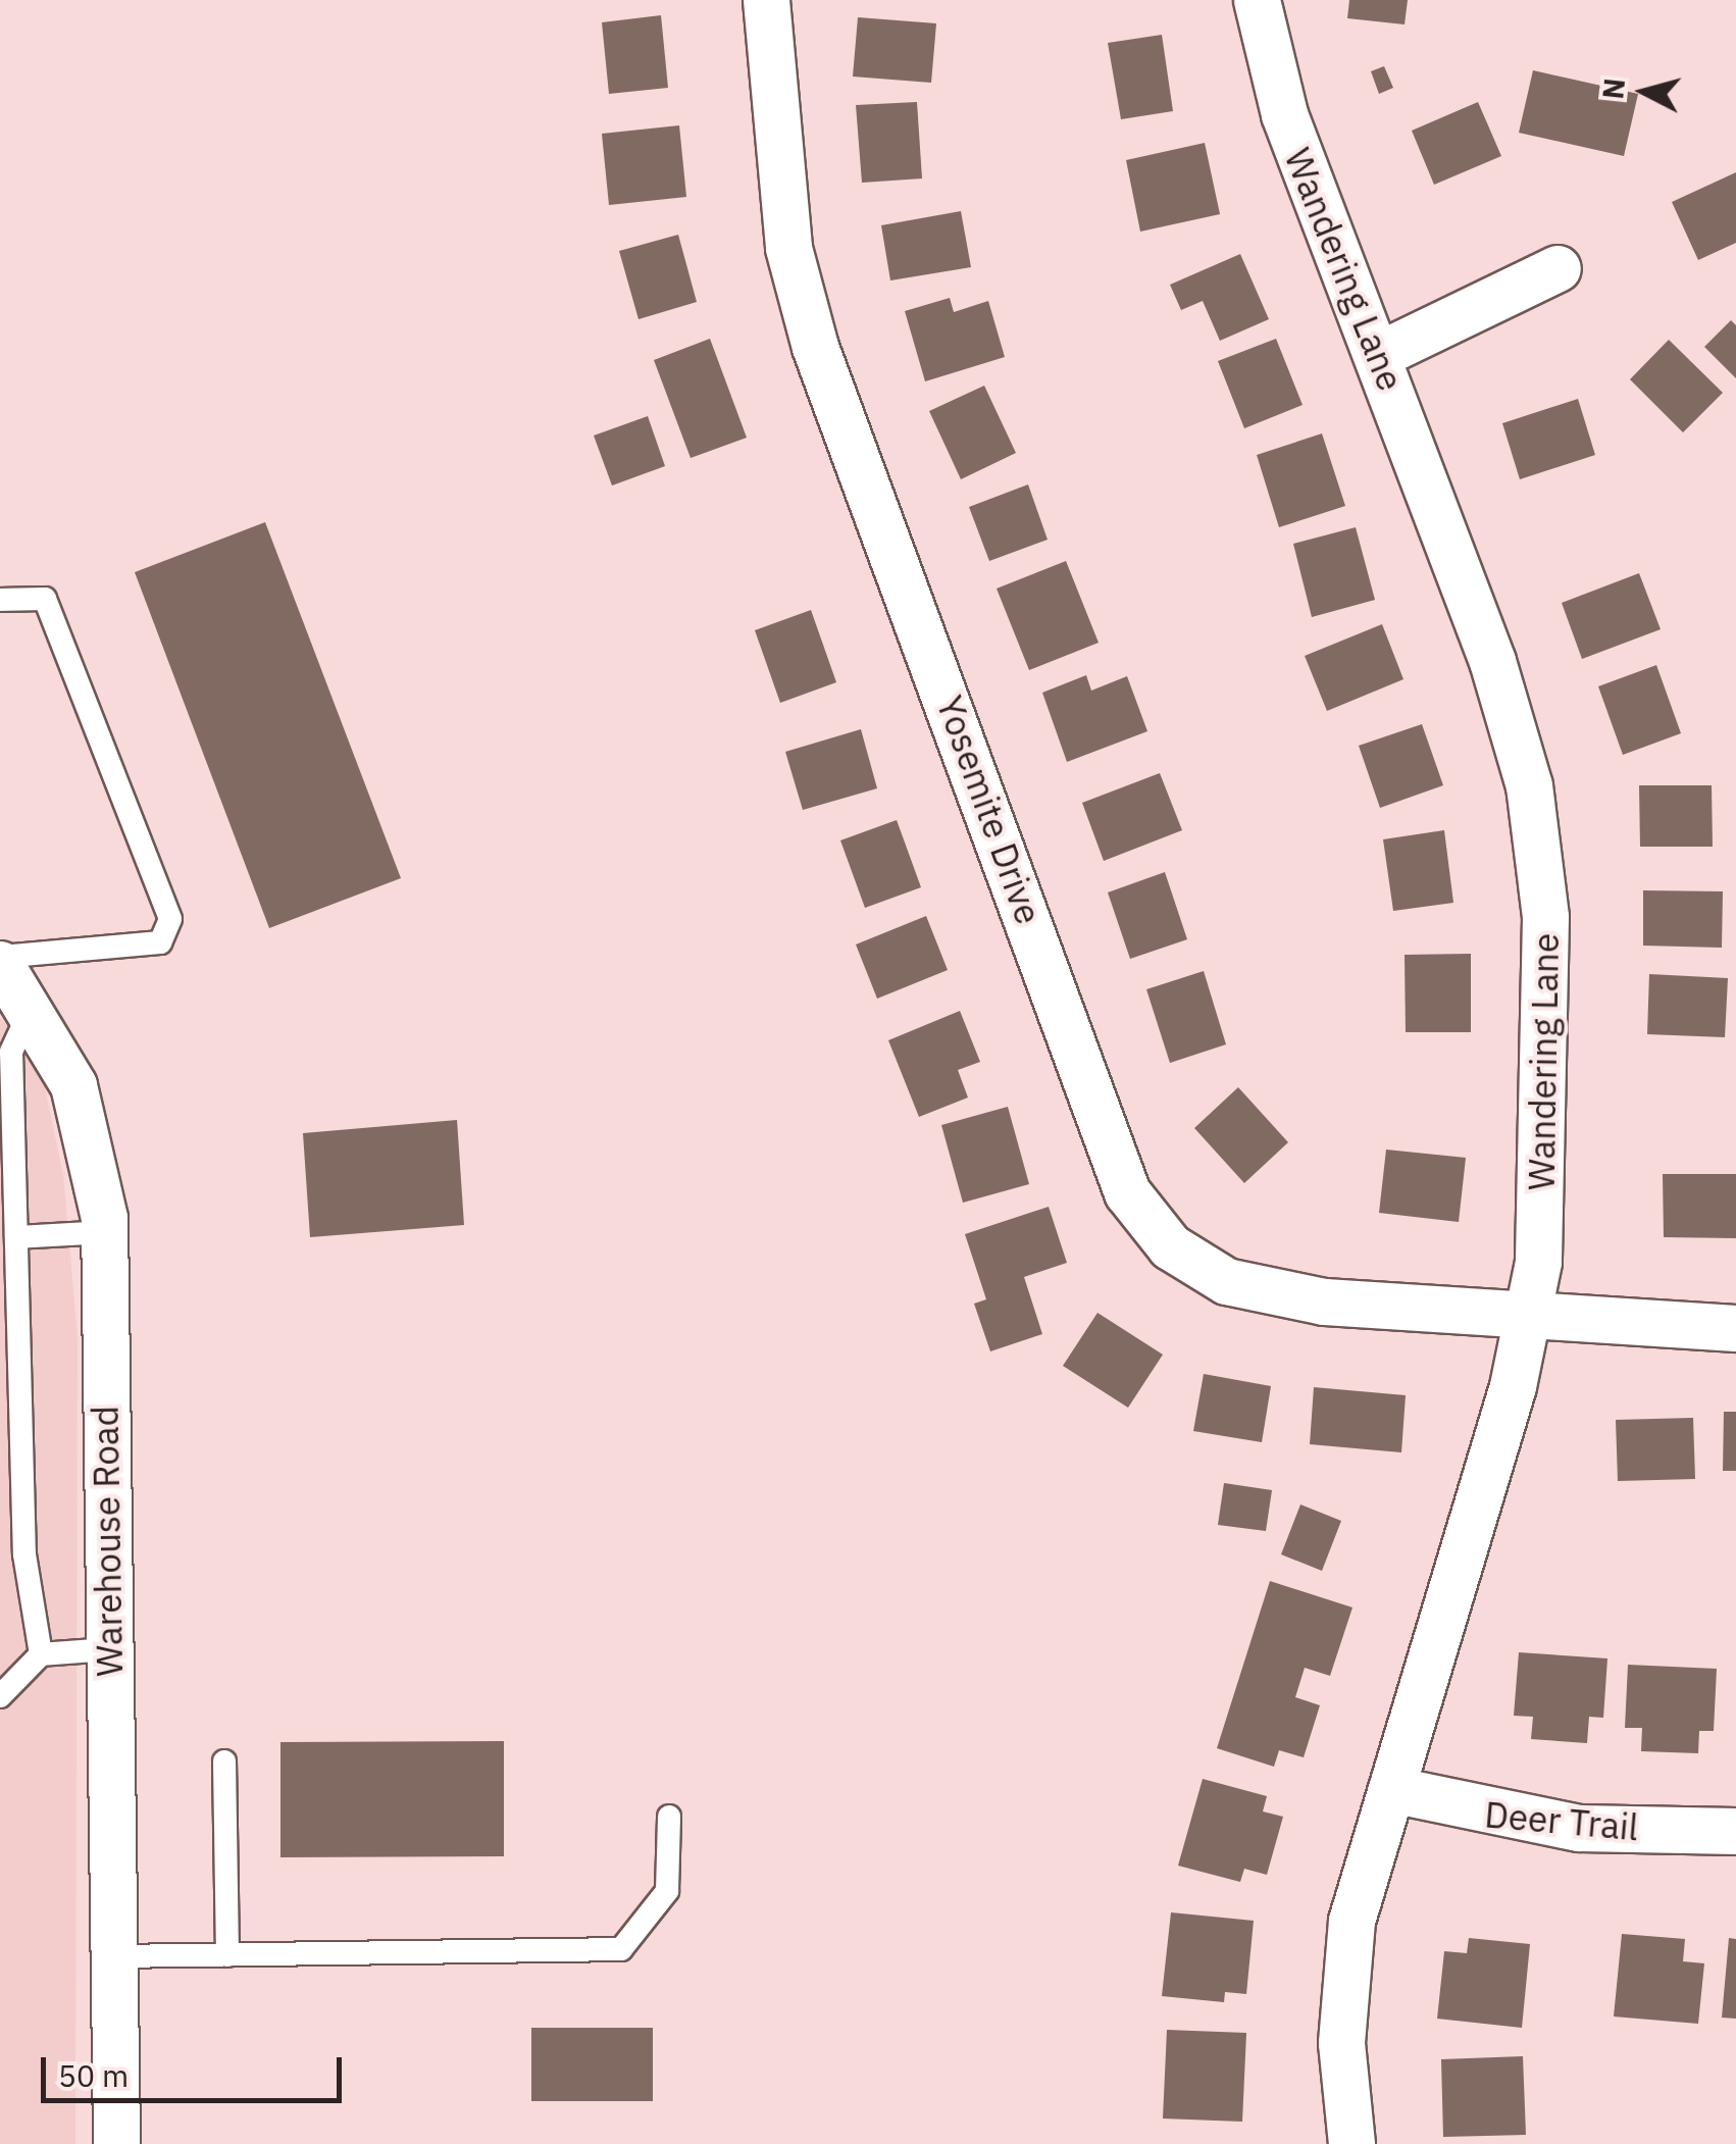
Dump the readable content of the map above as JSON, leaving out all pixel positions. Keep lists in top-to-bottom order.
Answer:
{
  "streets": {
    "street": [
      "Wandering Lane",
      "Yosemite Drive",
      "Warehouse Road",
      "Deer Trail"
    ]
  },
  "crossings": [
    ["Wandering Lane", "Yosemite Drive"],
    ["Wandering Lane", "Deer Trail"]
  ],
  "scale_bar": "50 m",
  "north": "left"
}
